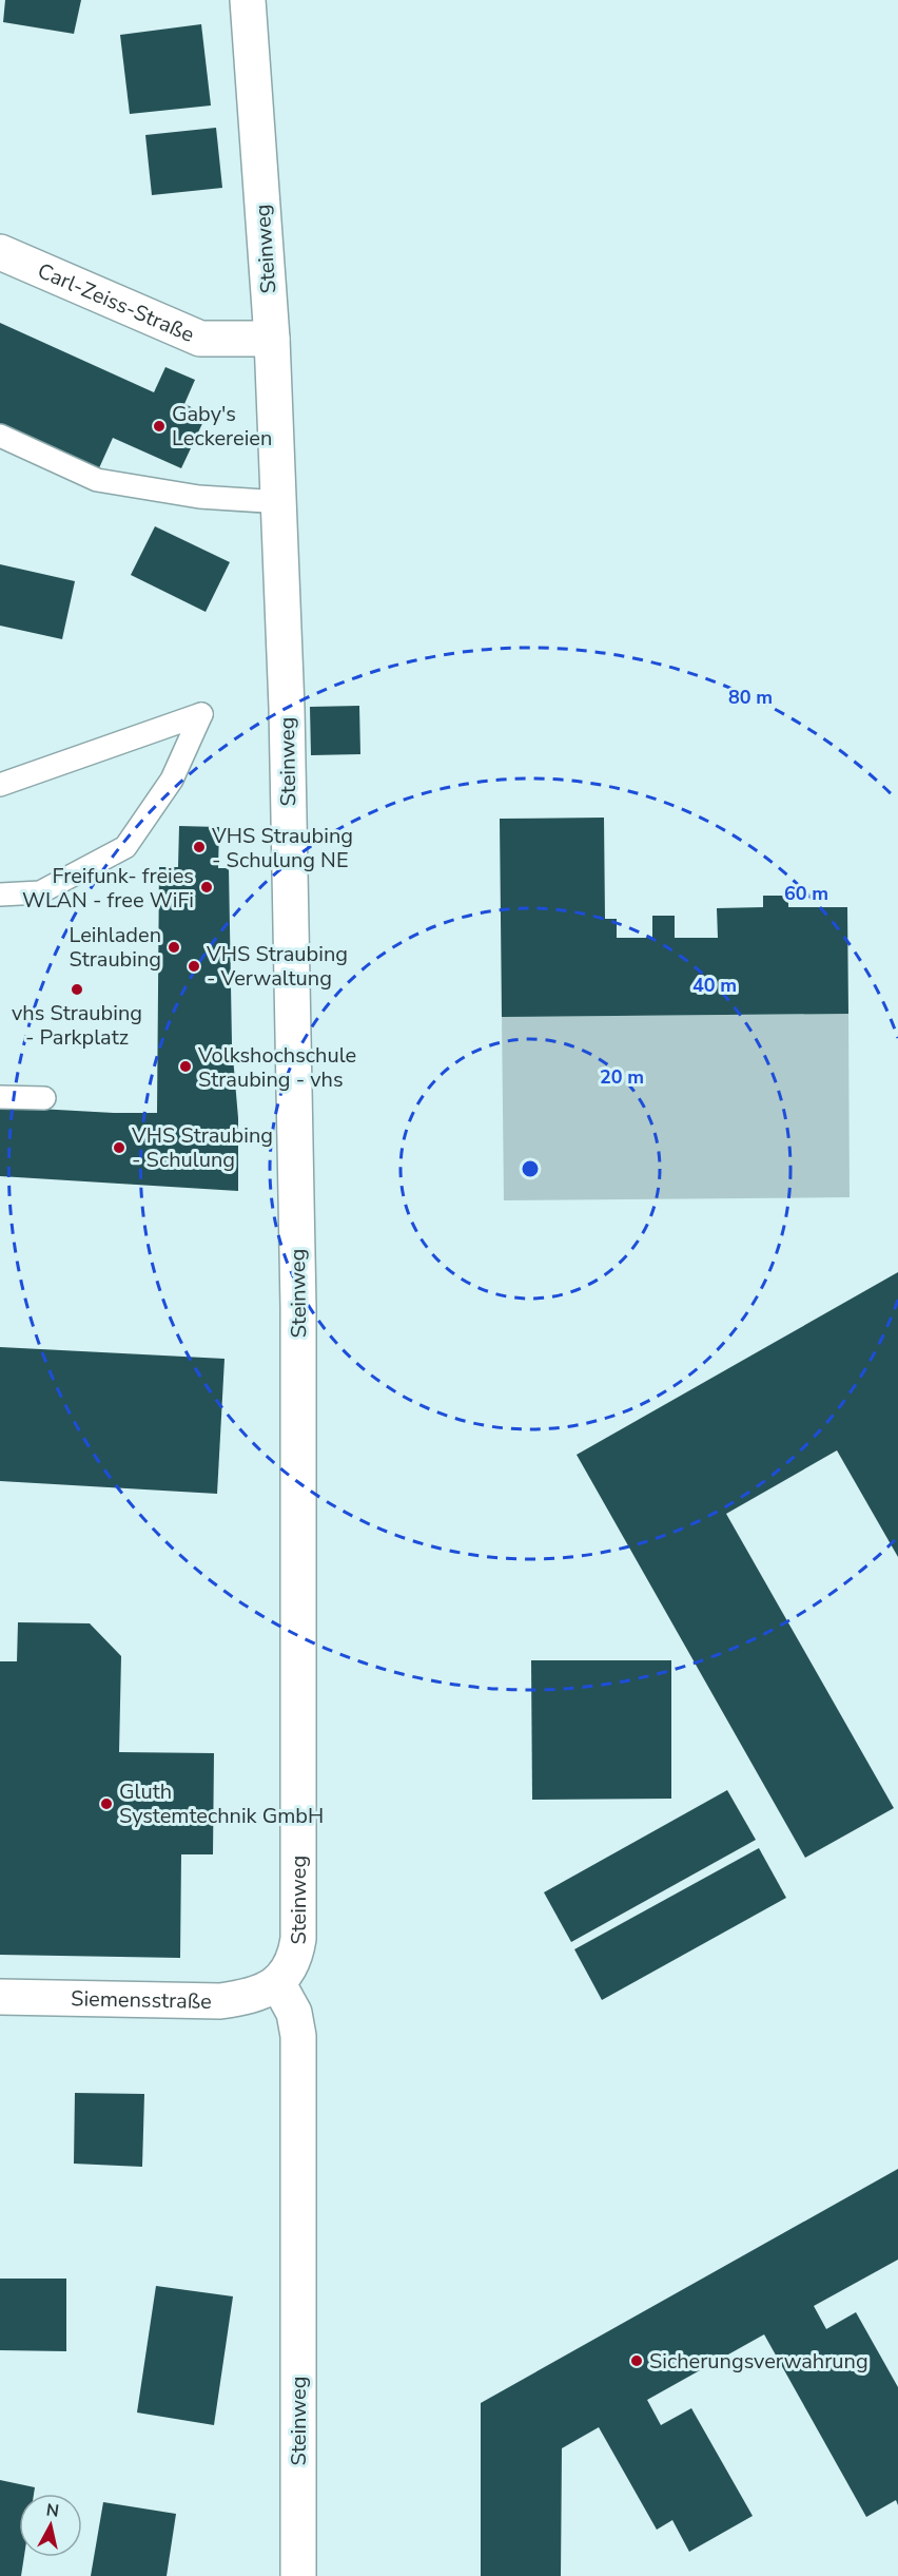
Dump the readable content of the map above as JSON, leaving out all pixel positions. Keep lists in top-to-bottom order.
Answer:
{
  "streets": {
    "street": ["Steinweg", "Carl-Zeiss-Straße", "Siemensstraße"]
  },
  "crossings": [
    ["Steinweg", "Carl-Zeiss-Straße"],
    ["Steinweg", "Siemensstraße"]
  ],
  "places": [
    "Gaby's Leckereien",
    "VHS Straubing - Schulung NE",
    "Freifunk- freies WLAN - free WiFi",
    "Leihladen Straubing",
    "VHS Straubing - Verwaltung",
    "vhs Straubing - Parkplatz",
    "Volkshochschule Straubing - vhs",
    "VHS Straubing - Schulung",
    "Gluth Systemtechnik GmbH",
    "Sicherungsverwahrung"
  ],
  "north": "top",
  "rings": [
    "80 m",
    "60 m",
    "40 m",
    "20 m"
  ]
}
